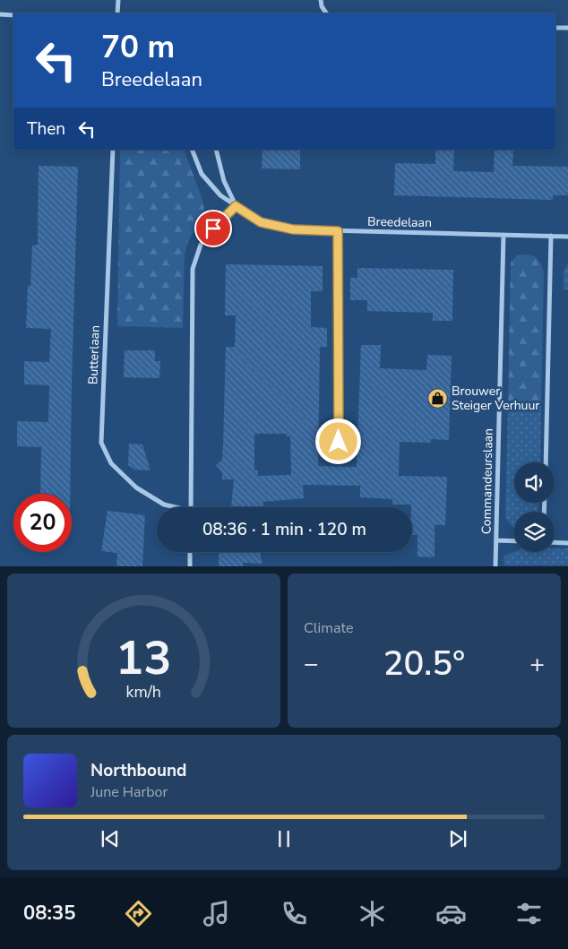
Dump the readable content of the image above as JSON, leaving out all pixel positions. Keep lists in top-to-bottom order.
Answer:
{
  "streets": {
    "street": ["Breedelaan", "Butterlaan", "Commandeurslaan"]
  },
  "crossings": [
    ["Breedelaan", "Butterlaan"],
    ["Breedelaan", "Commandeurslaan"]
  ],
  "places": {
    "shop": ["Brouwer Steiger Verhuur"]
  },
  "page": {
    "turn": ["70 m", "Breedelaan"],
    "then": "Then",
    "limit": "20",
    "trip": "08:36 · 1 min · 120 m",
    "tile": "Climate",
    "heat": ["−", "20.5°", "+"],
    "song": ["Northbound", "June Harbor"],
    "tabs": "08:35",
    "gauge": ["13", "km/h"]
  }
}
